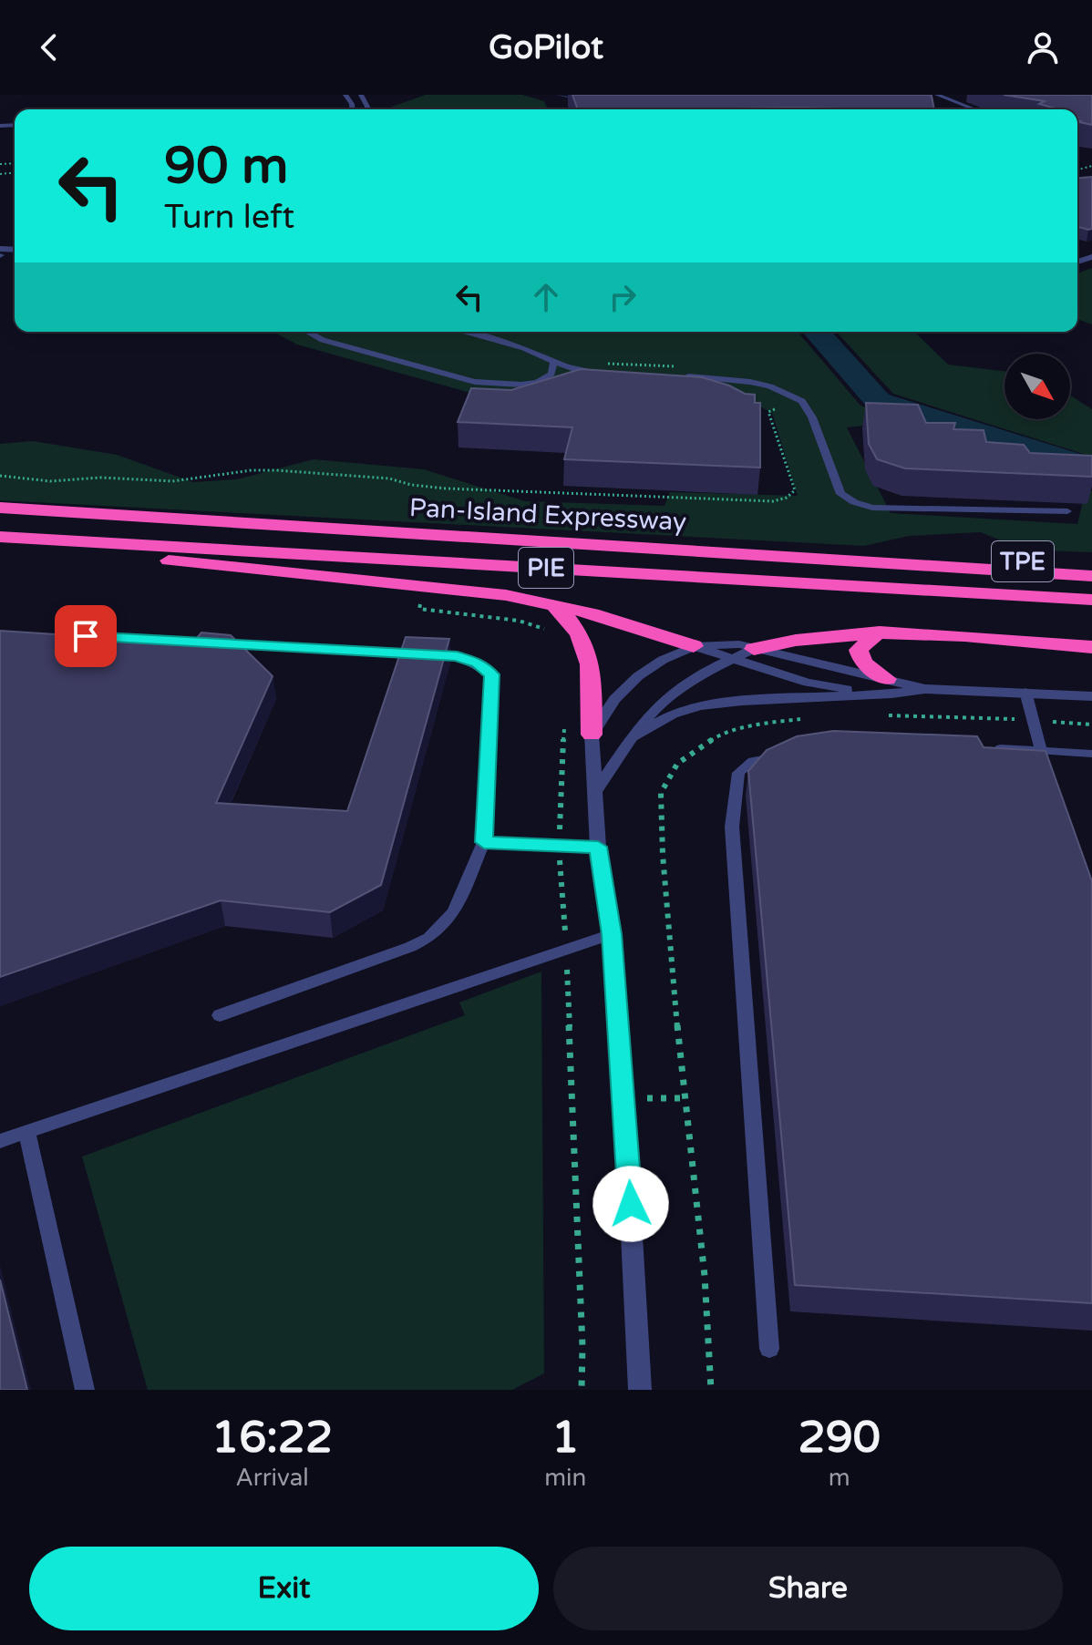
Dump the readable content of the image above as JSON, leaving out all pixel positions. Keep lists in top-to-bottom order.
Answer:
{
  "streets": {
    "highway": ["Pan-Island Expressway", "TPE", "PIE"]
  },
  "crossings": [
    ["Pan-Island Expressway", "TPE"]
  ],
  "north": "bottom right",
  "page": {
    "header": "GoPilot",
    "turn": ["90 m", "Turn left"],
    "eta": [
      "16:22",
      "Arrival",
      "1",
      "min",
      "290",
      "m"
    ],
    "buttons": ["Exit", "Share"]
  }
}
